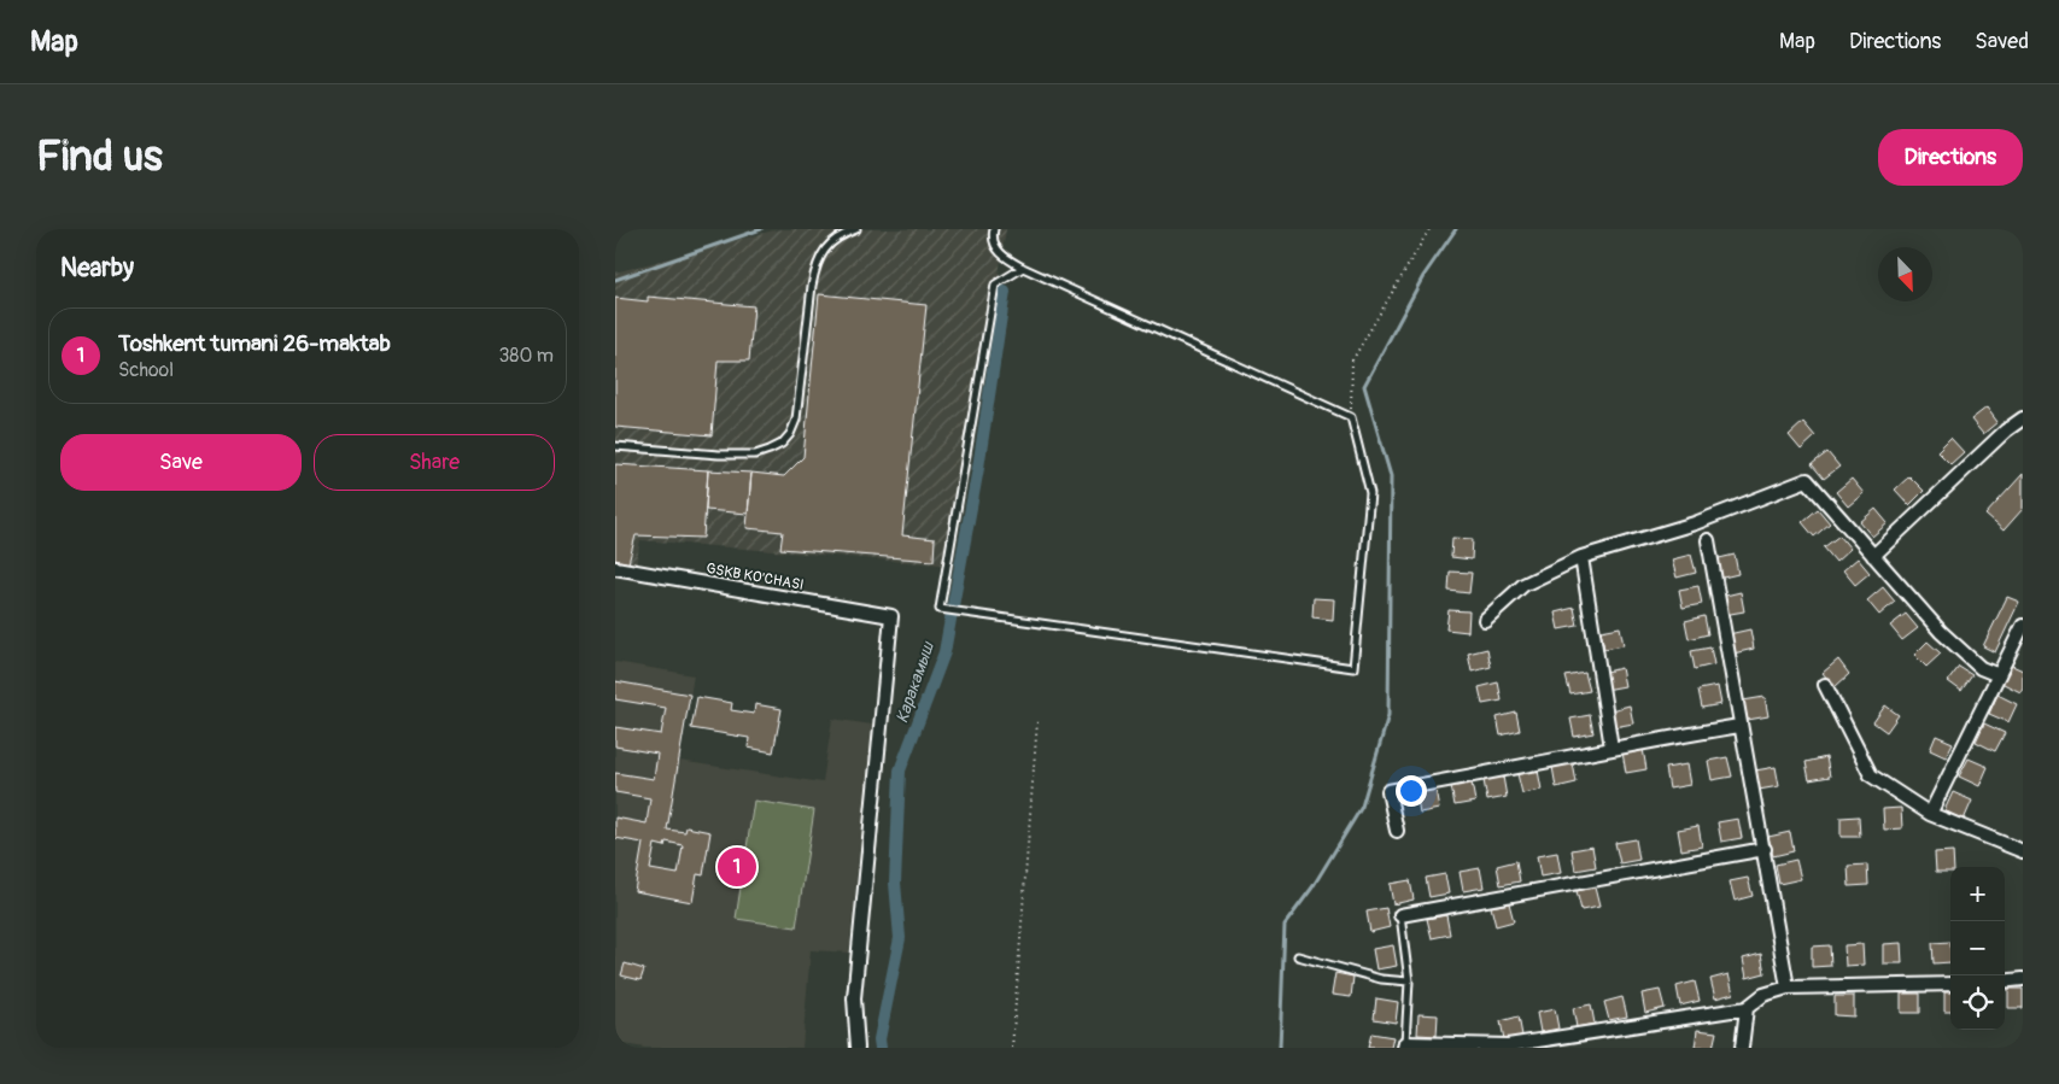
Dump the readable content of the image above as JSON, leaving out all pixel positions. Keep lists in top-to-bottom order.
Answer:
{
  "streets": {
    "street": ["GSKB KO'CHASI"]
  },
  "water": ["Каракамыш"],
  "north": "bottom right",
  "page": {
    "header": "Map",
    "nav": ["Map", "Directions", "Saved"],
    "buttons": [
      "Directions",
      ["Save", "Share"]
    ],
    "title": "Find us",
    "heading": "Nearby",
    "list": [
      {
        "mark": "1",
        "name": "Toshkent tumani 26-maktab",
        "note": "School",
        "value": "380 m"
      }
    ],
    "pins": "1",
    "map_buttons": ["+", "−"]
  }
}
